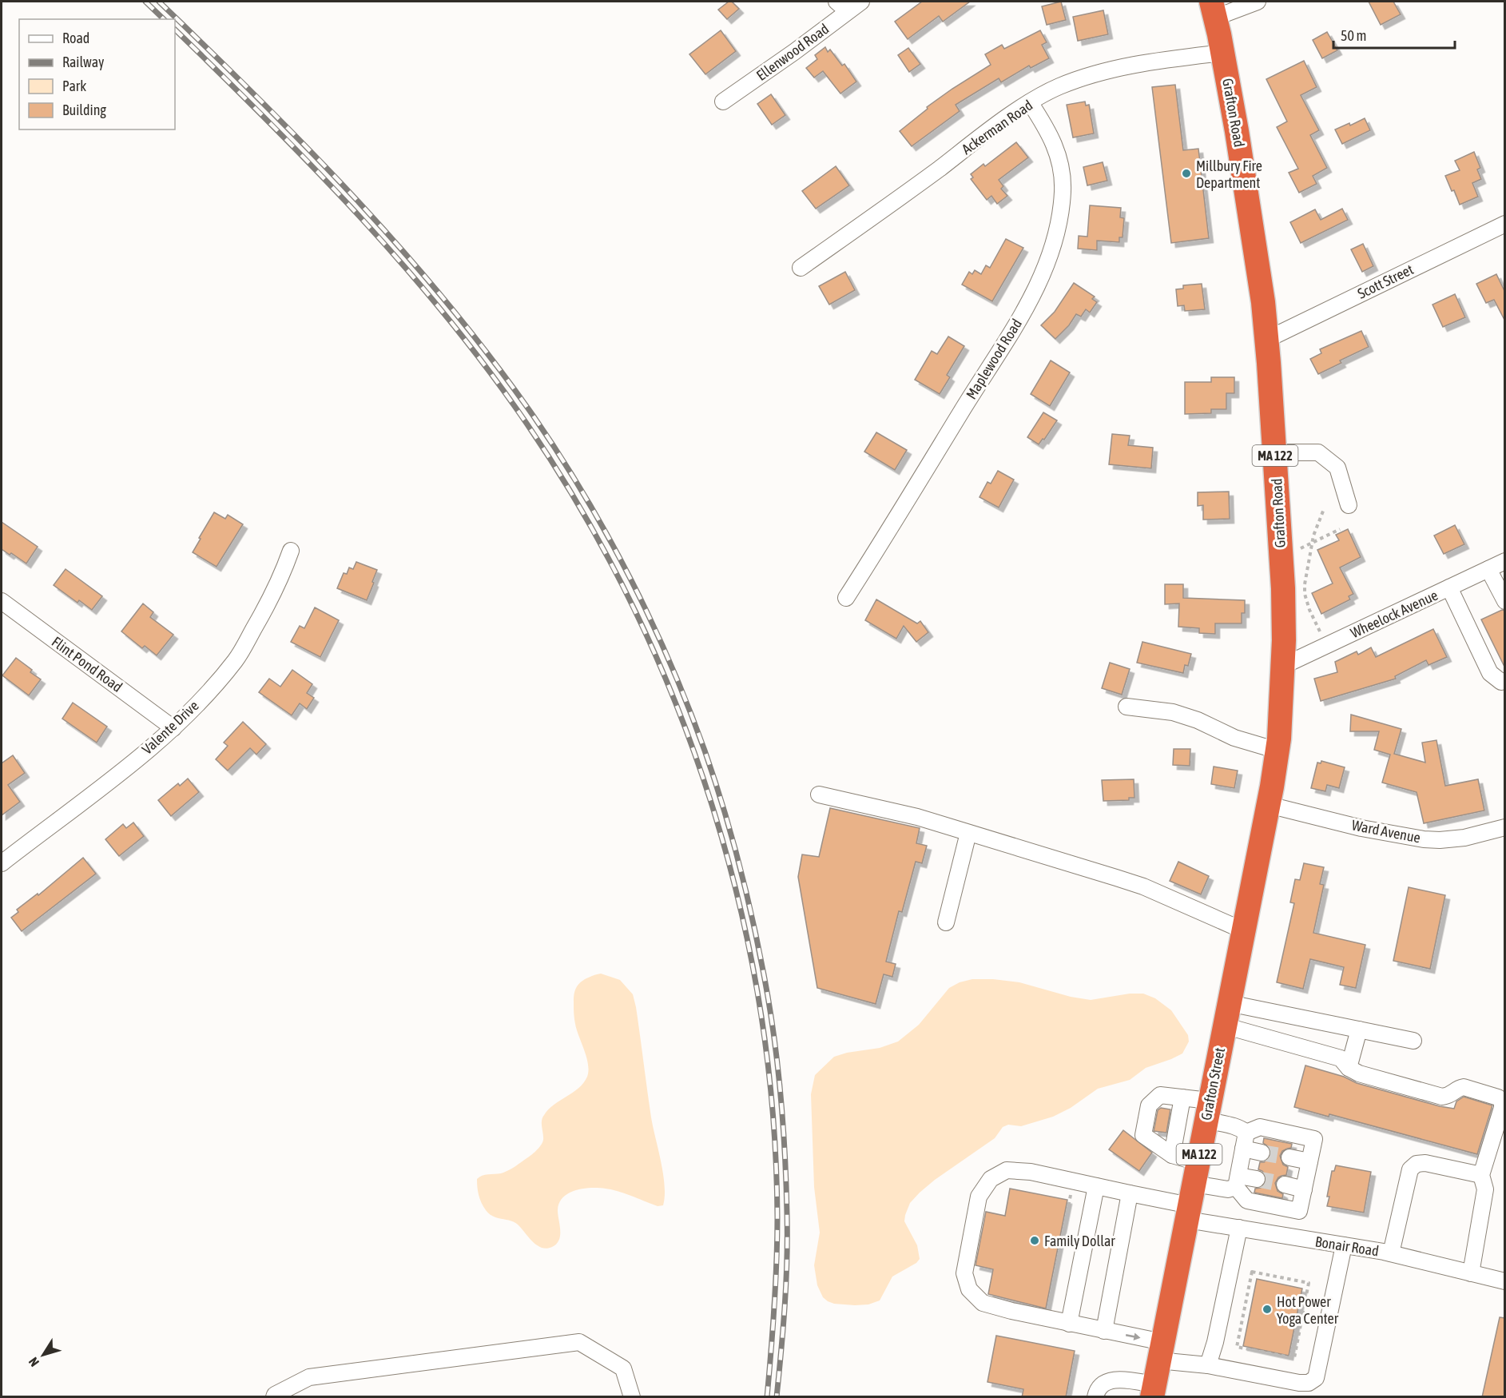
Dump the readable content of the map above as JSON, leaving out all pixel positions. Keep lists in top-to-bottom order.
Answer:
{
  "streets": {
    "highway": ["Grafton Road", "MA 122", "Grafton Street"],
    "street": [
      "Ellenwood Road",
      "Ackerman Road",
      "Scott Street",
      "Maplewood Road",
      "Wheelock Avenue",
      "Flint Pond Road",
      "Valente Drive",
      "Ward Avenue",
      "Bonair Road"
    ]
  },
  "crossings": [
    ["Grafton Road", "Ackerman Road"],
    ["Grafton Road", "Scott Street"],
    ["Grafton Road", "Wheelock Avenue"],
    ["Grafton Road", "Ward Avenue"],
    ["Grafton Road", "Grafton Street"],
    ["Ackerman Road", "Maplewood Road"],
    ["Flint Pond Road", "Valente Drive"],
    ["Grafton Street", "Bonair Road"]
  ],
  "places": ["Millbury Fire Department", "Family Dollar", "Hot Power Yoga Center"],
  "legend": [
    "Road",
    "Railway",
    "Park",
    "Building"
  ],
  "scale_bar": "50 m",
  "north": "bottom left"
}
